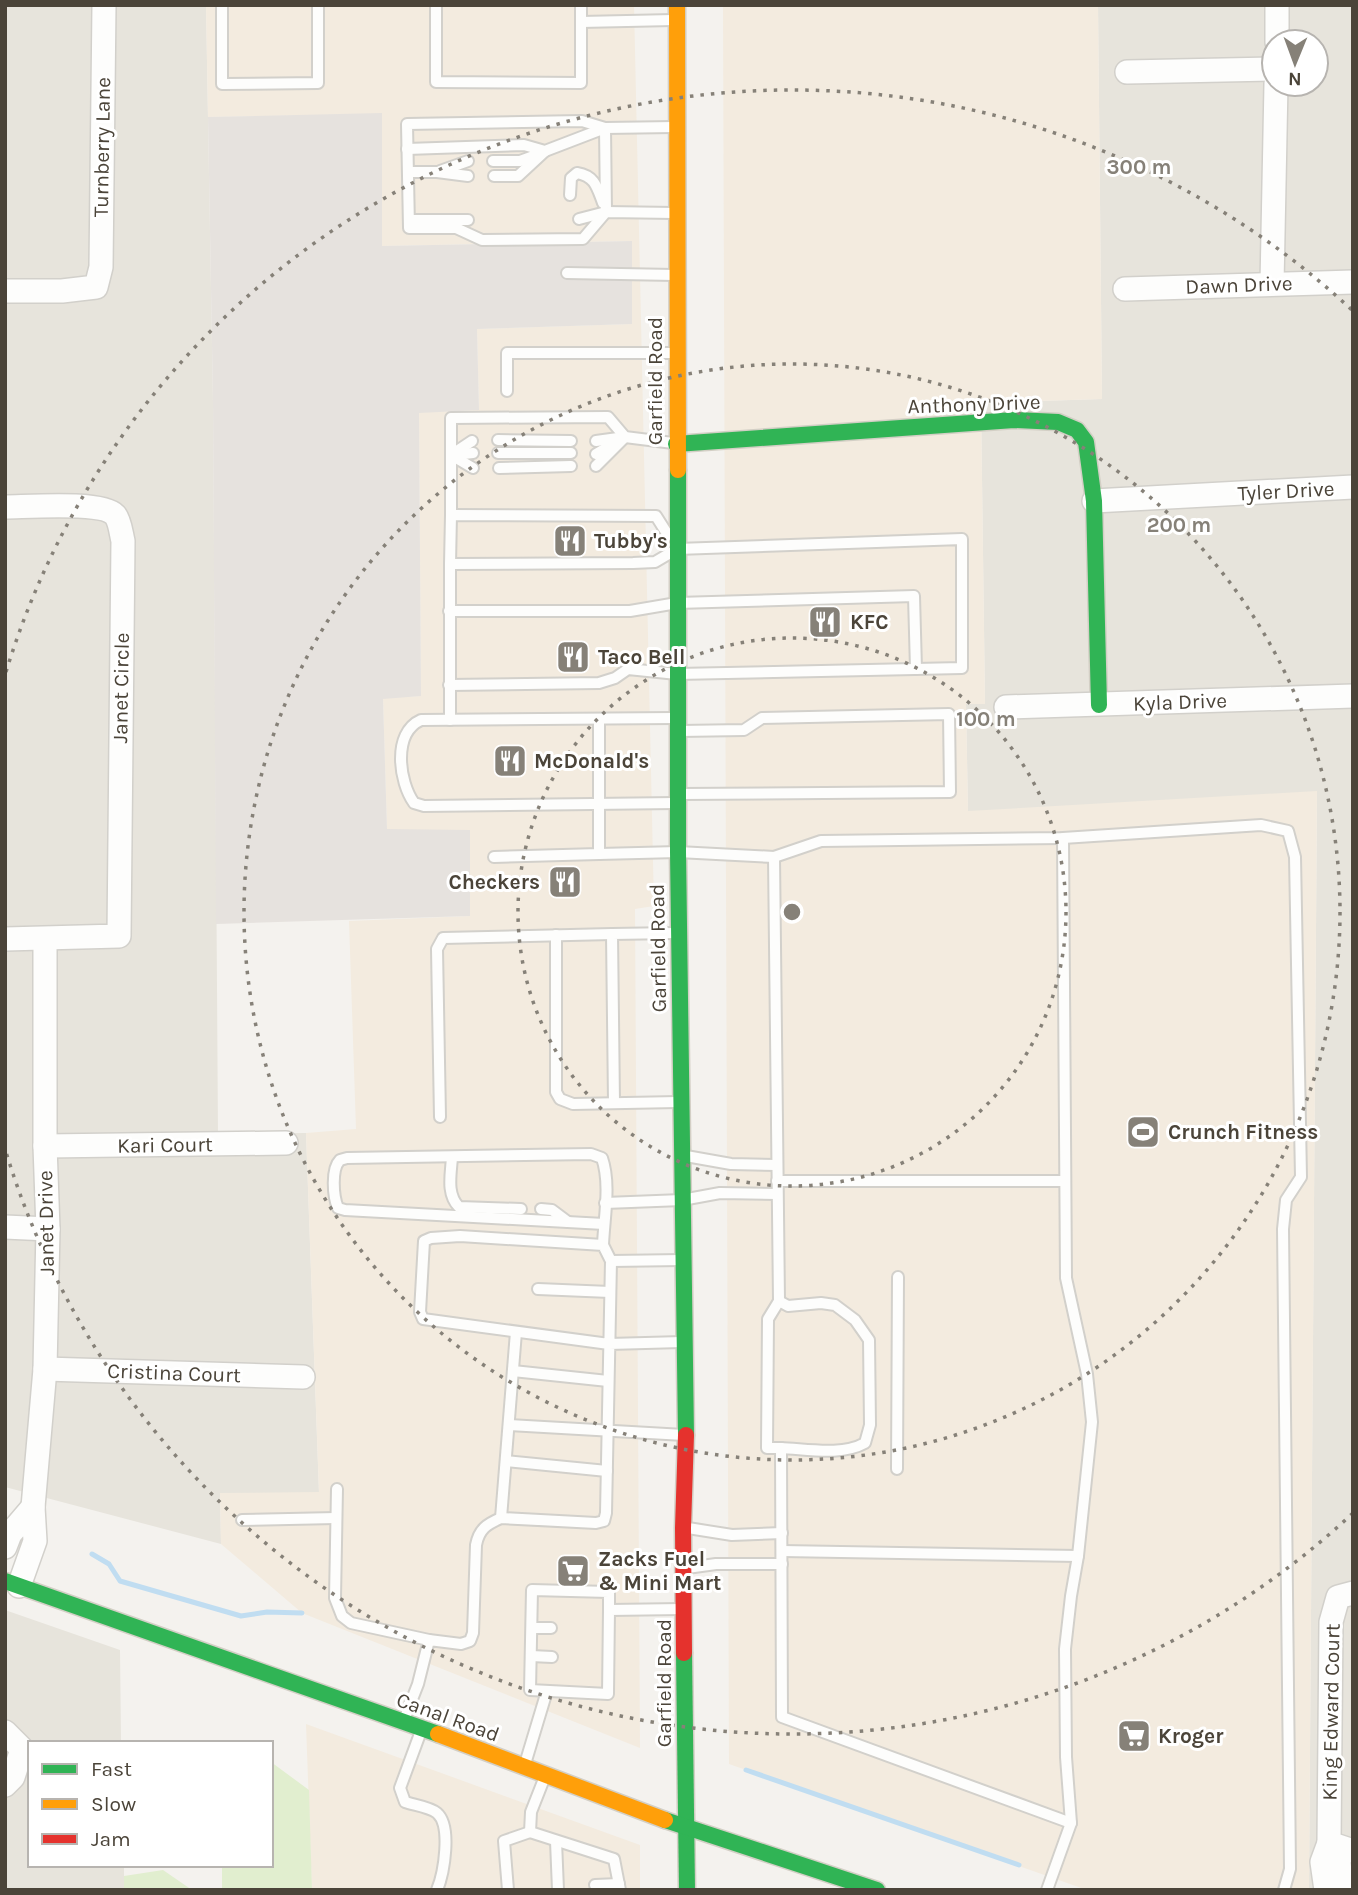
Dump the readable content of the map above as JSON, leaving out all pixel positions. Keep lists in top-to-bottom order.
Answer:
{
  "streets": {
    "main road": ["Garfield Road", "Anthony Drive", "Canal Road"],
    "street": [
      "Turnberry Lane",
      "Dawn Drive",
      "Tyler Drive",
      "Janet Circle",
      "Kyla Drive",
      "Kari Court",
      "Janet Drive",
      "Cristina Court",
      "King Edward Court"
    ]
  },
  "crossings": [
    ["Garfield Road", "Anthony Drive"],
    ["Garfield Road", "Canal Road"],
    ["Anthony Drive", "Tyler Drive"],
    ["Anthony Drive", "Kyla Drive"],
    ["Janet Circle", "Janet Drive"],
    ["Kari Court", "Janet Drive"],
    ["Janet Drive", "Cristina Court"],
    ["Janet Drive", "Canal Road"]
  ],
  "places": {
    "restaurant": [
      "Tubby's",
      "KFC",
      "Taco Bell",
      "McDonald's",
      "Checkers"
    ],
    "sports": ["Crunch Fitness"],
    "supermarket": ["Zacks Fuel & Mini Mart", "Kroger"]
  },
  "legend": ["Fast", "Slow", "Jam"],
  "north": "bottom",
  "rings": ["300 m", "200 m", "100 m"]
}
